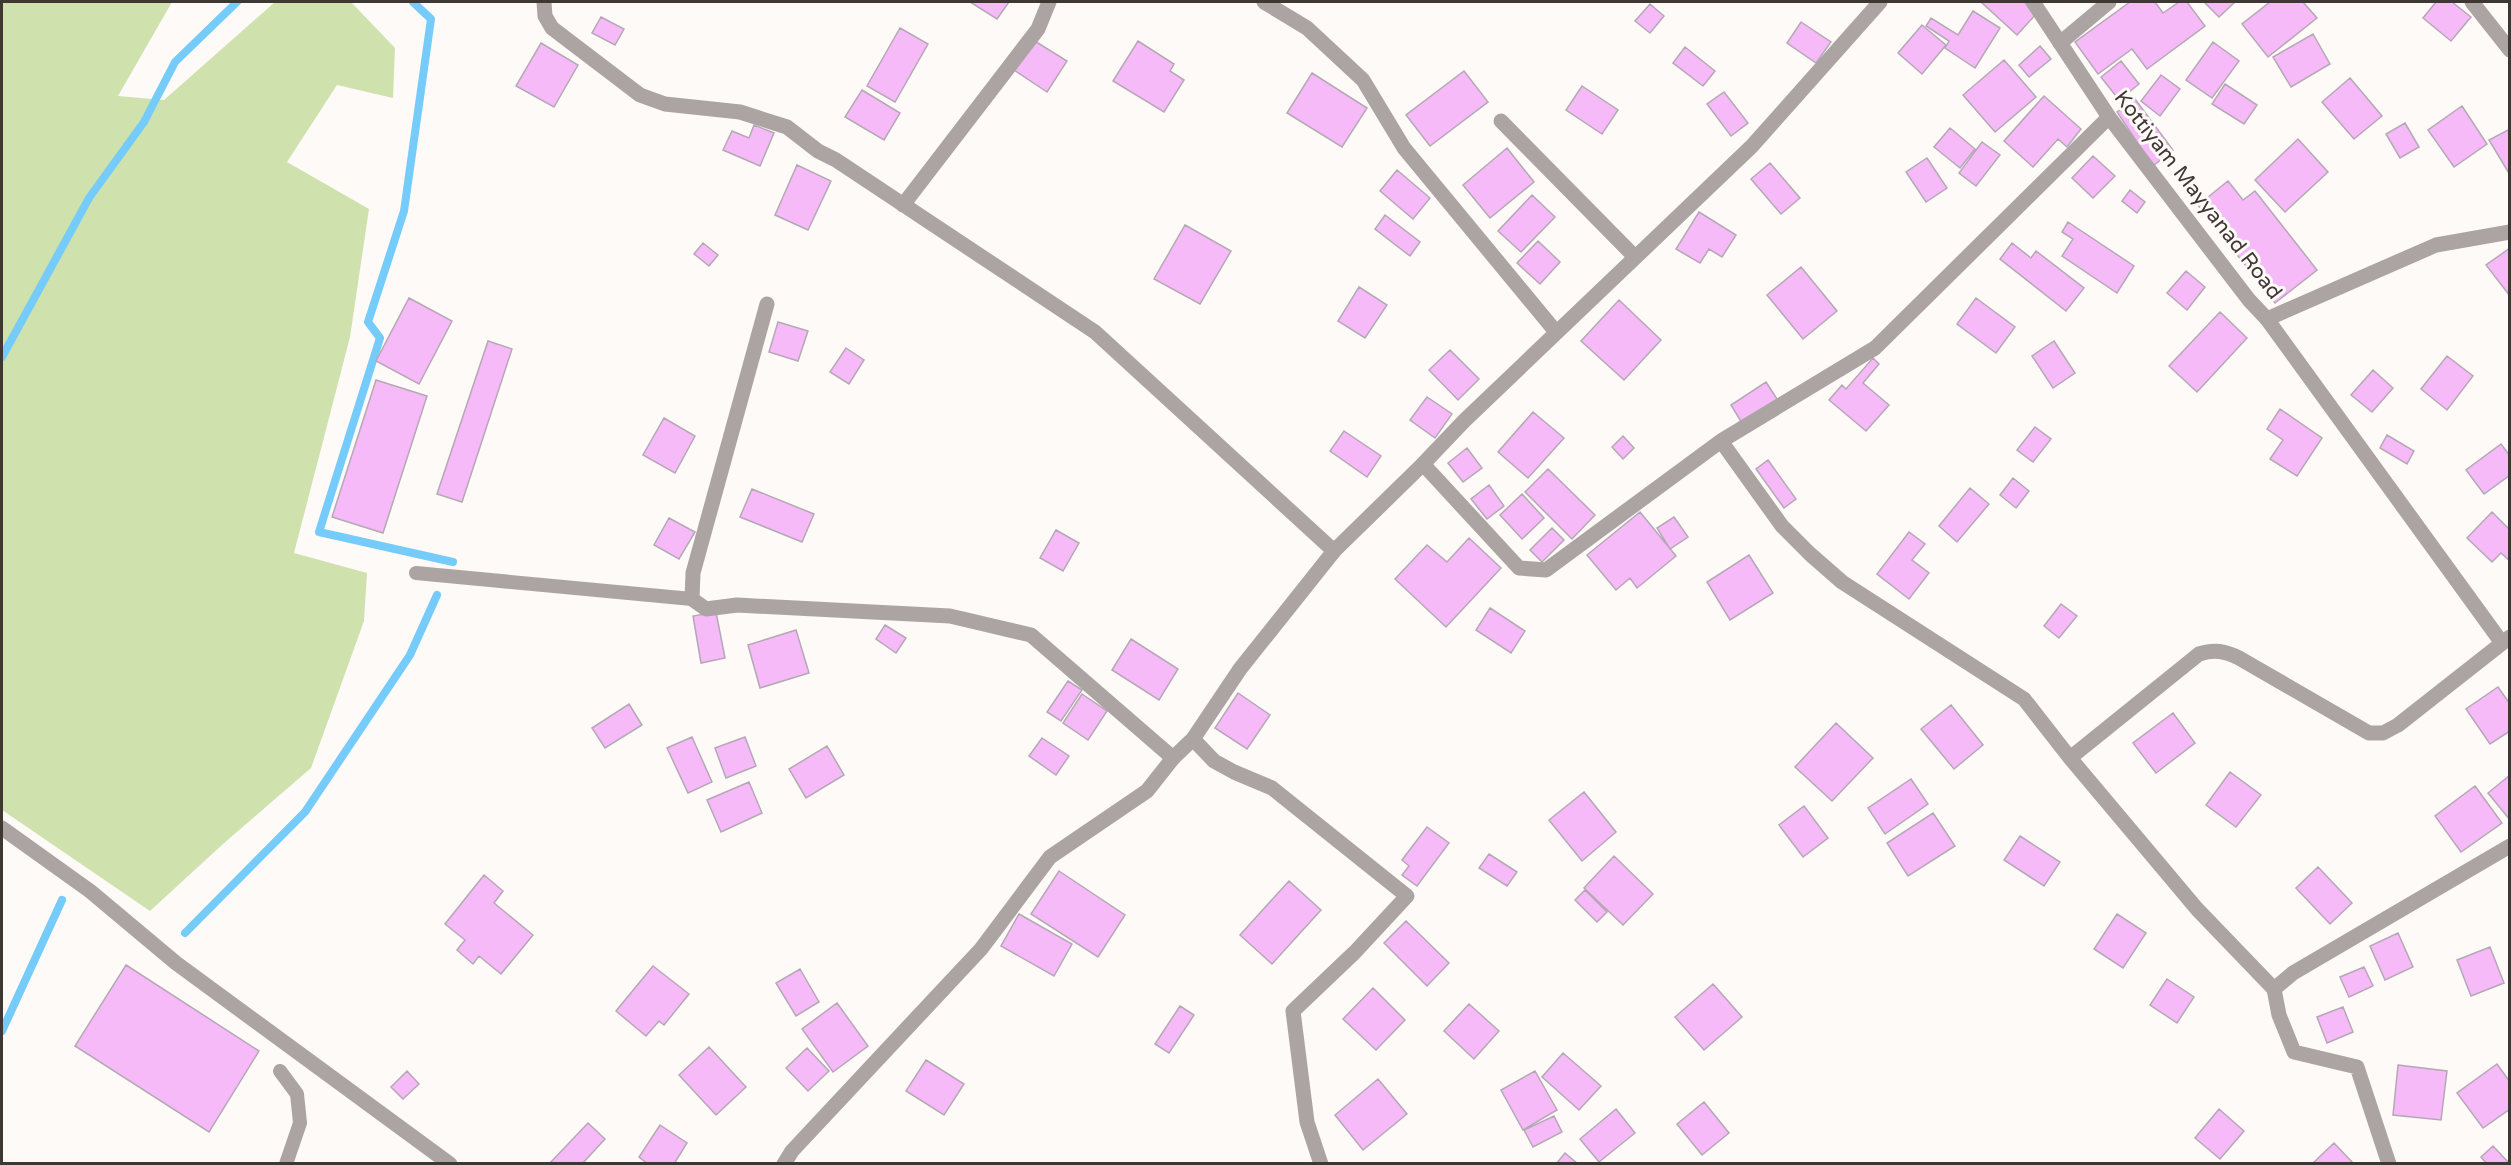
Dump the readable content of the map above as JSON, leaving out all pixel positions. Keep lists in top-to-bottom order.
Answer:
{
  "streets": {
    "street": ["Kottiyam Mayyanad Road"]
  }
}
